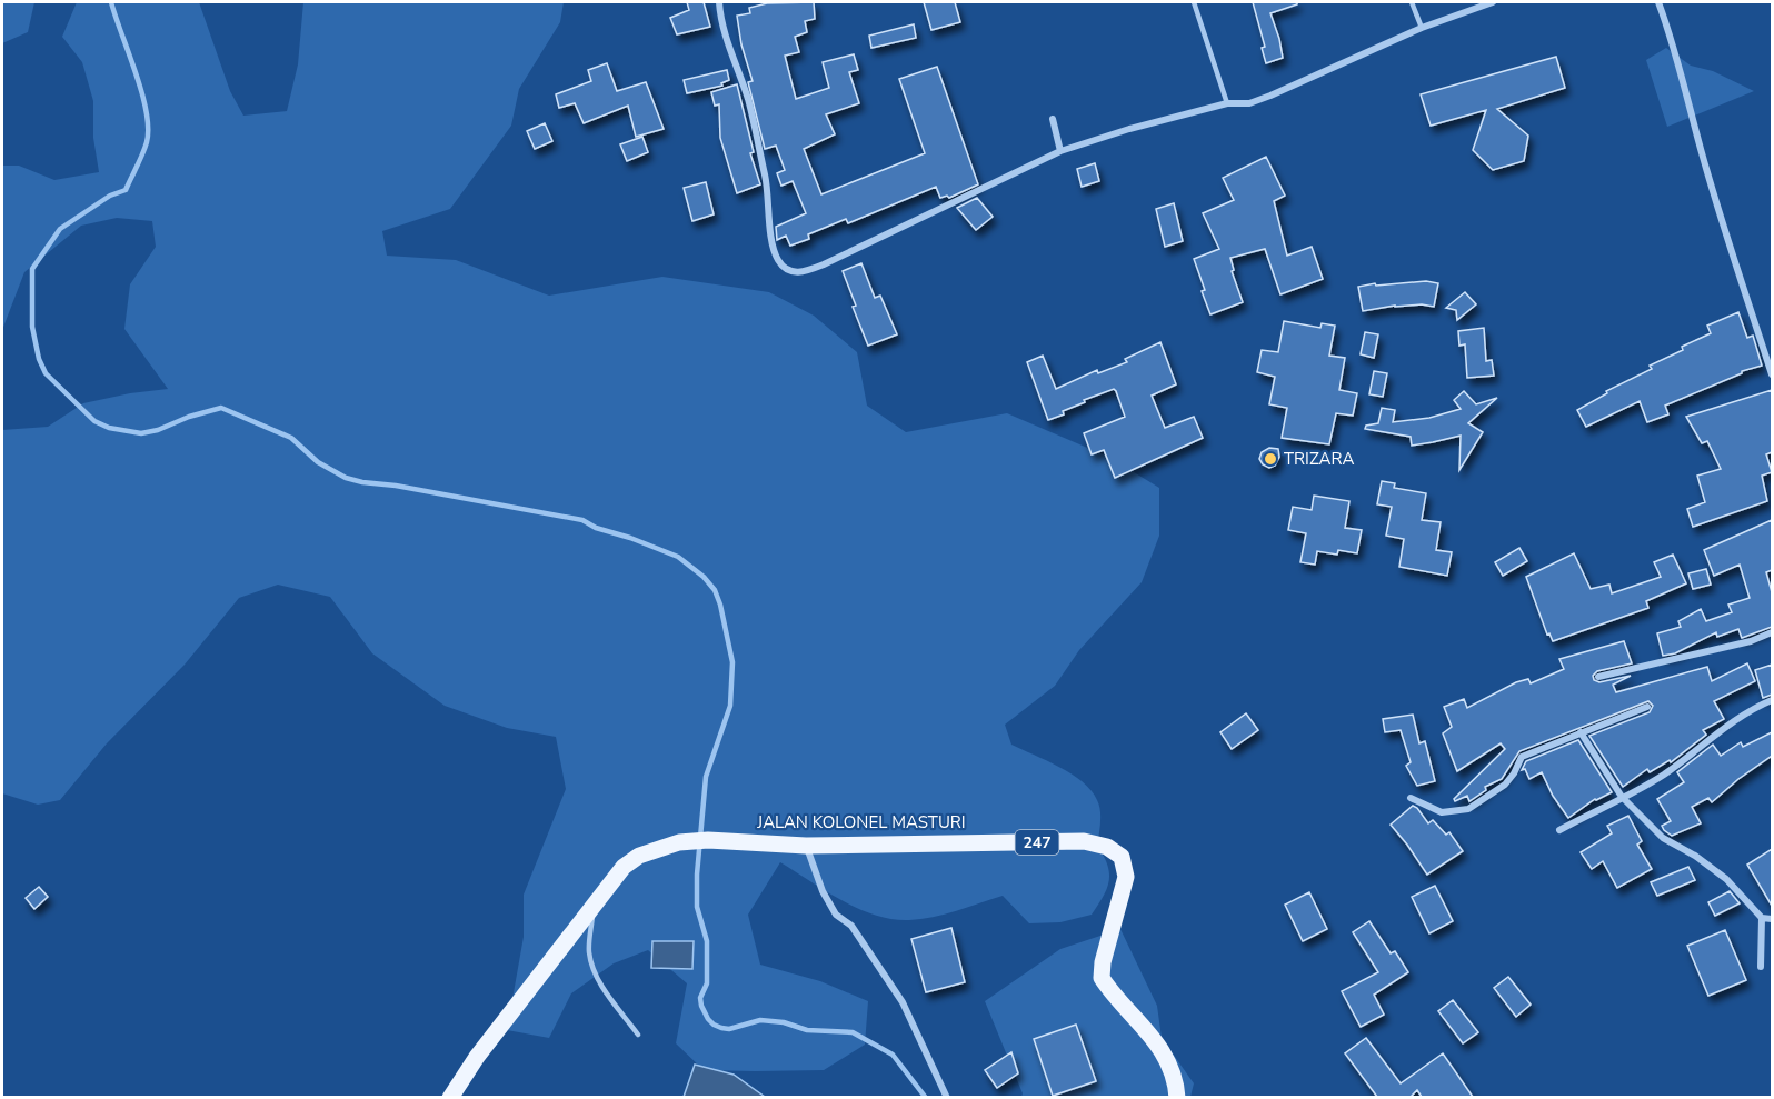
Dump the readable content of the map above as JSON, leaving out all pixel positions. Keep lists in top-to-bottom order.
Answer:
{
  "streets": {
    "main road": ["JALAN KOLONEL MASTURI", "247"]
  },
  "places": ["TRIZARA"]
}
